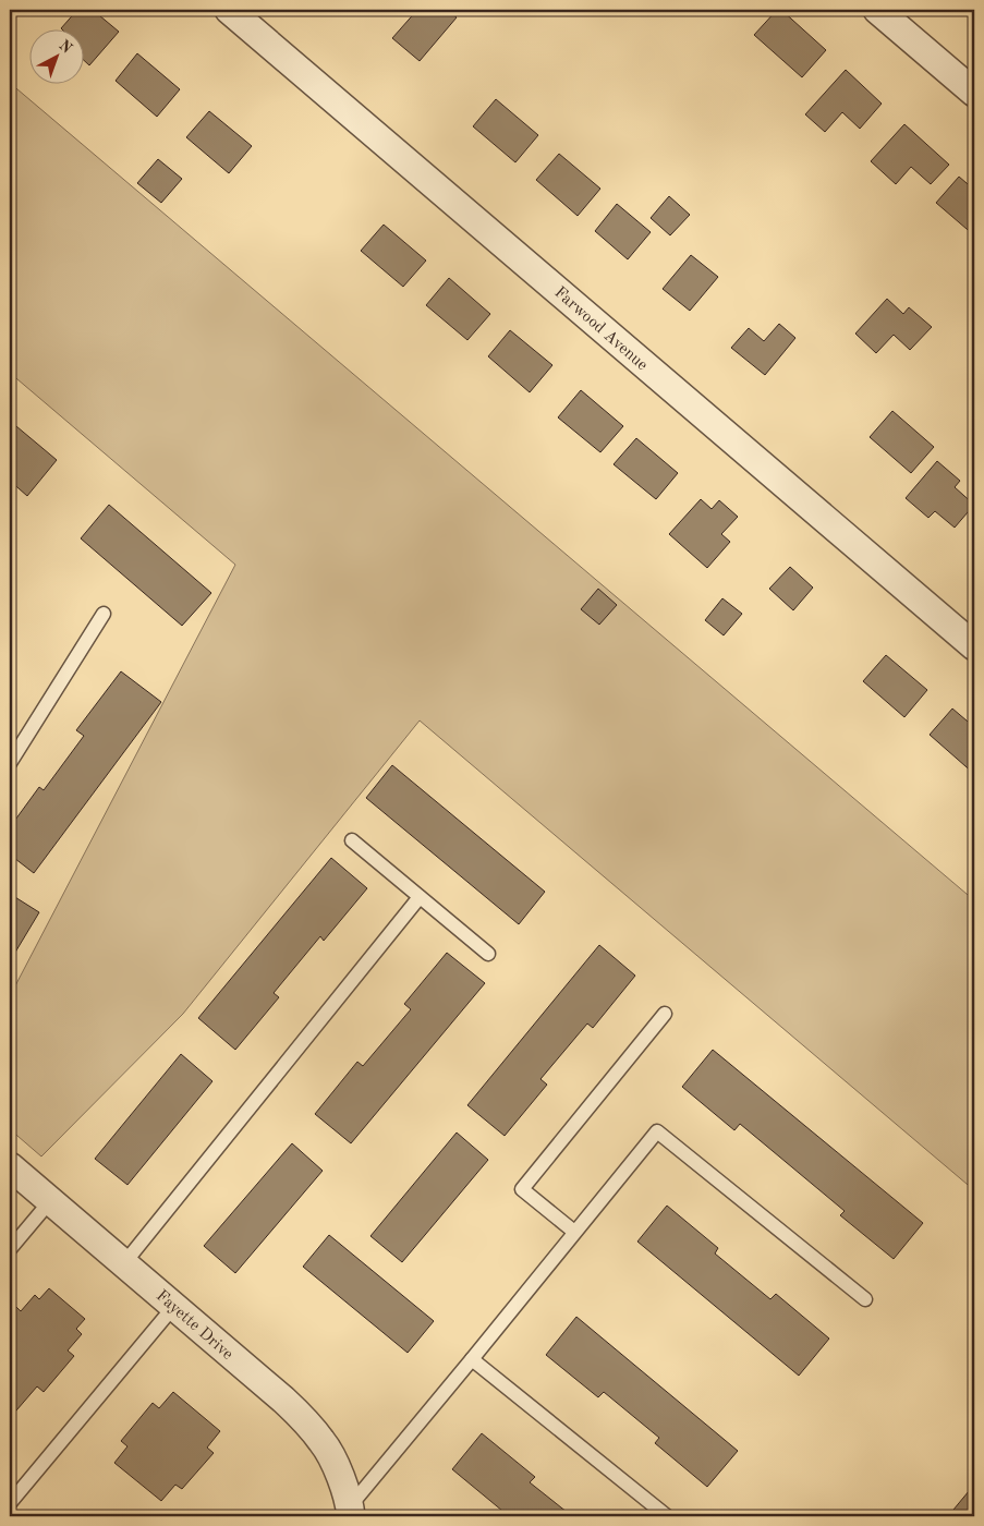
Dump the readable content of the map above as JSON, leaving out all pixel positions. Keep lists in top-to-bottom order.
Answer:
{
  "streets": {
    "street": ["Farwood Avenue", "Fayette Drive"]
  },
  "north": "top right"
}
